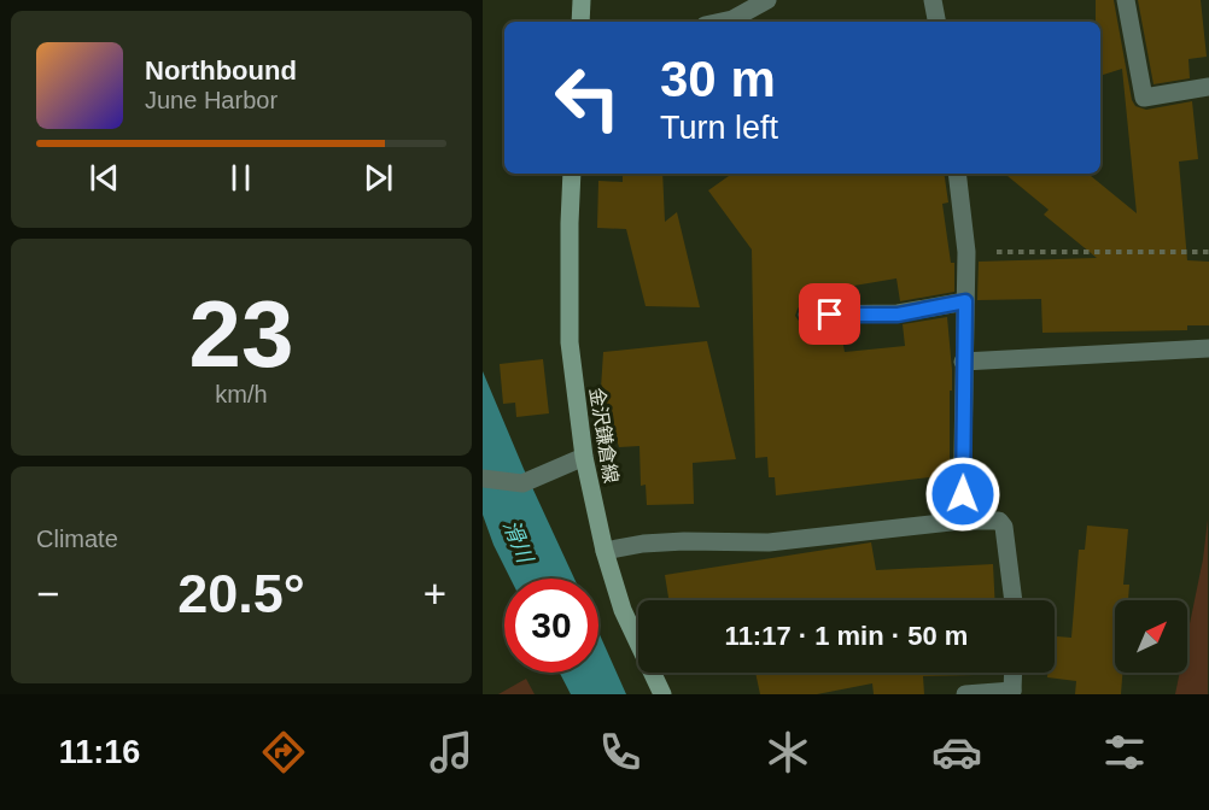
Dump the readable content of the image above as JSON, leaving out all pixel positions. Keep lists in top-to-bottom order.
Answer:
{
  "streets": {
    "main road": ["金沢鎌倉線"]
  },
  "water": ["滑川"],
  "north": "top right",
  "page": {
    "turn": ["30 m", "Turn left"],
    "song": ["Northbound", "June Harbor"],
    "tile": [
      ["23", "km/h"],
      "Climate"
    ],
    "heat": ["−", "20.5°", "+"],
    "limit": "30",
    "trip": "11:17 · 1 min · 50 m",
    "tabs": "11:16"
  }
}
